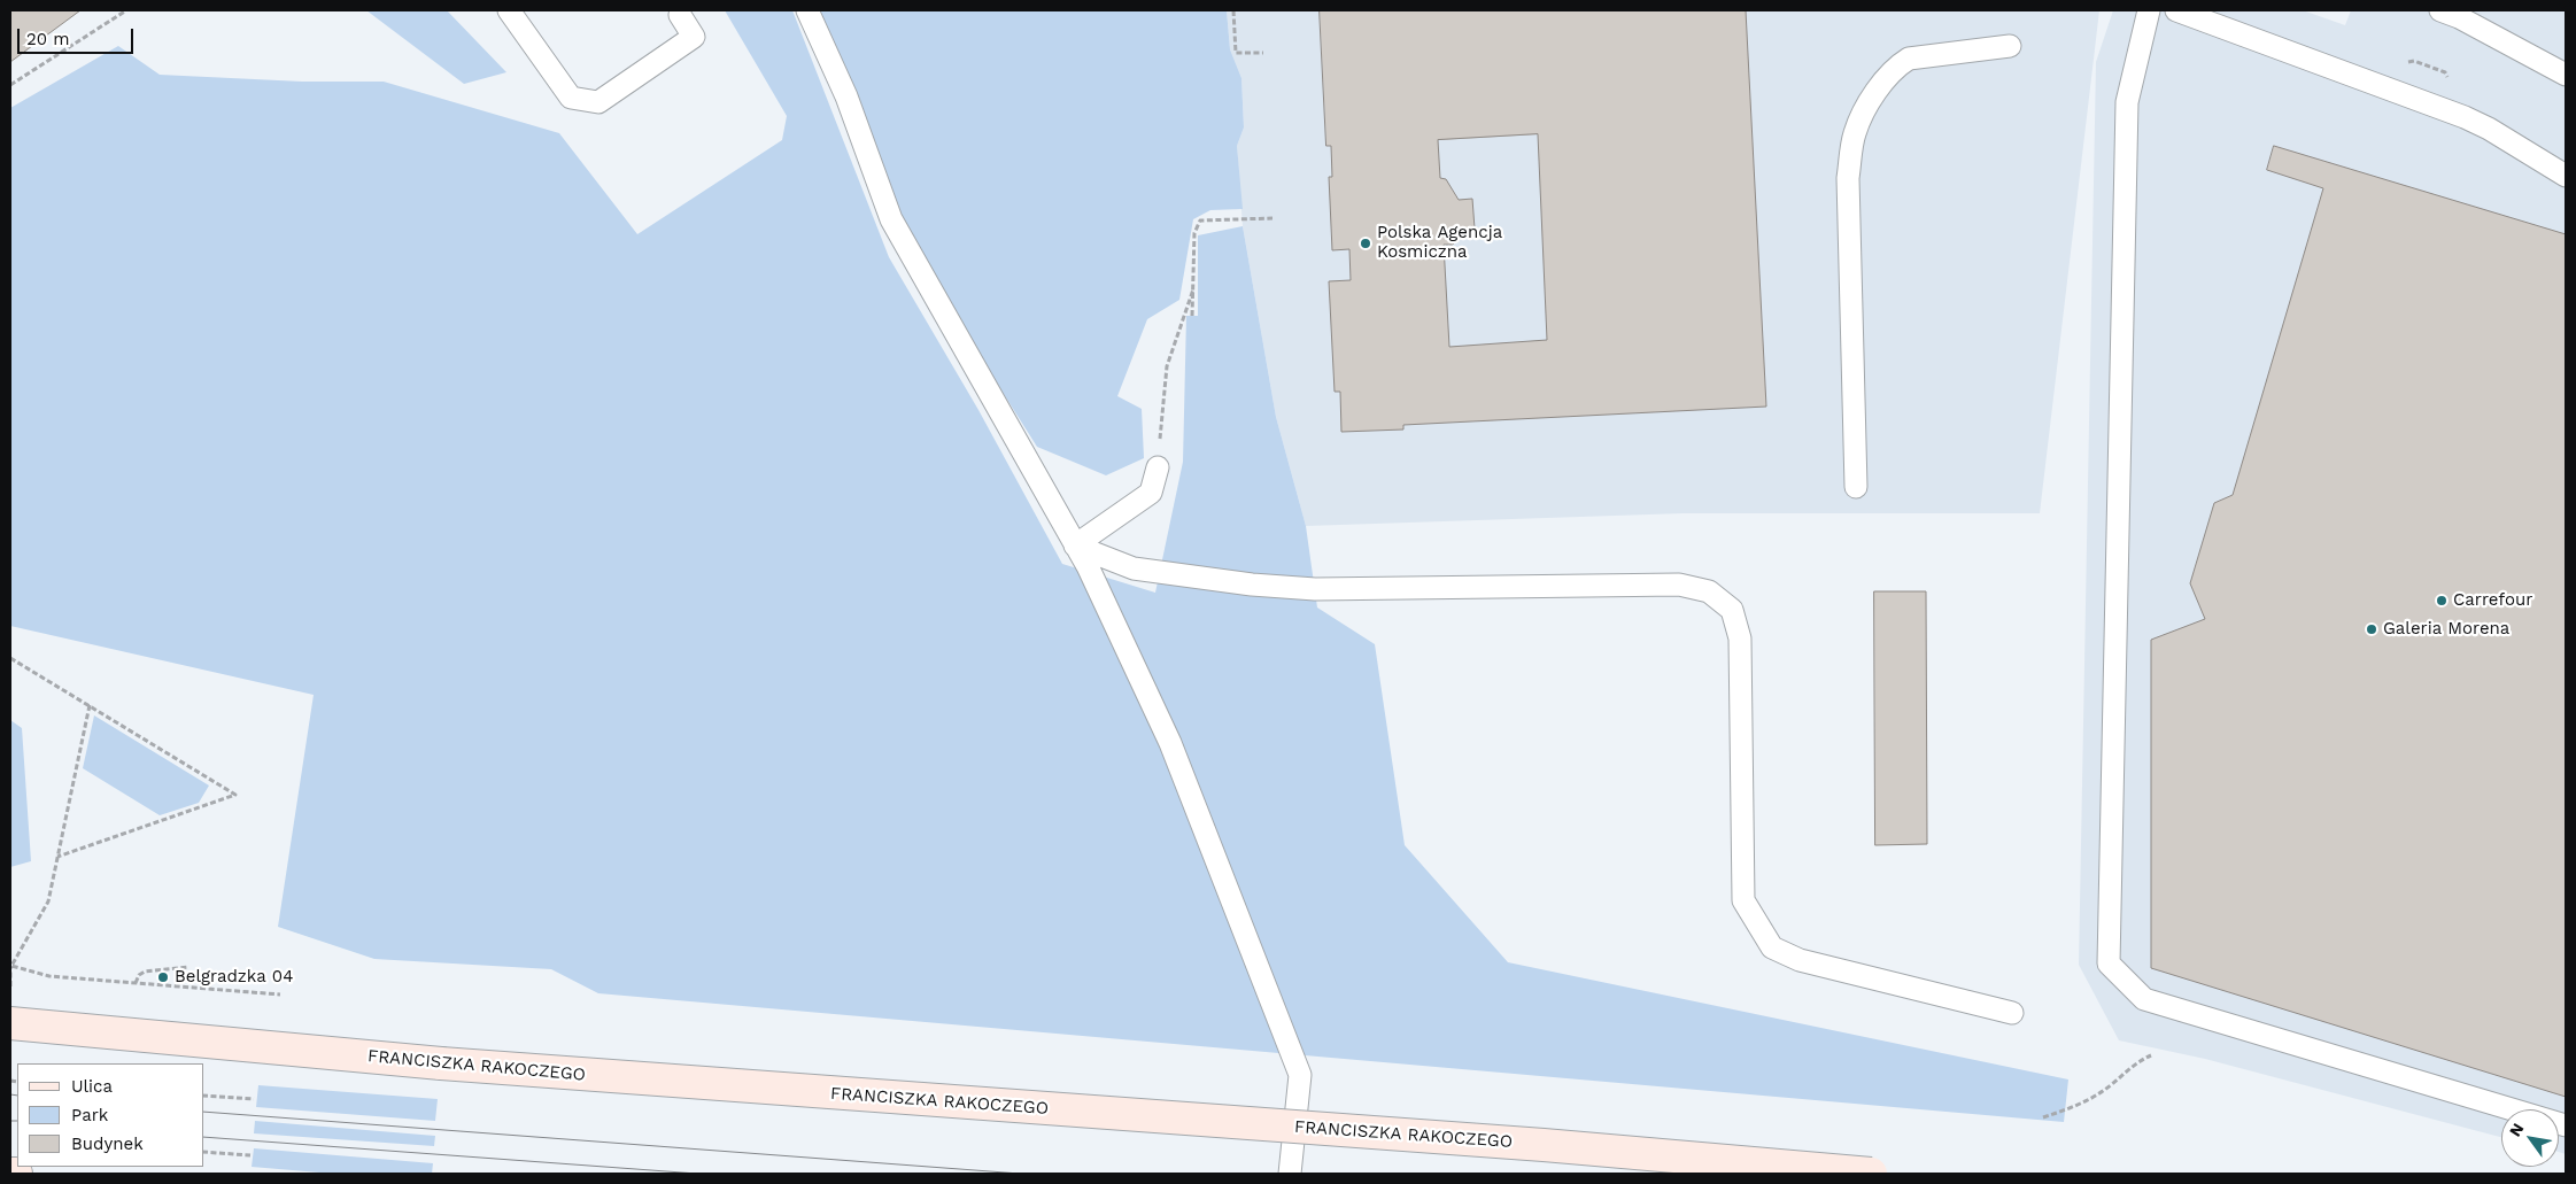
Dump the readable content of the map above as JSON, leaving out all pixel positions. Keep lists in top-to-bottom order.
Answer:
{
  "streets": {
    "main road": ["FRANCISZKA RAKOCZEGO"]
  },
  "places": [
    "Polska Agencja Kosmiczna",
    "Carrefour",
    "Galeria Morena",
    "Belgradzka 04"
  ],
  "legend": ["Ulica", "Park", "Budynek"],
  "scale_bar": "20 m",
  "north": "top left"
}
